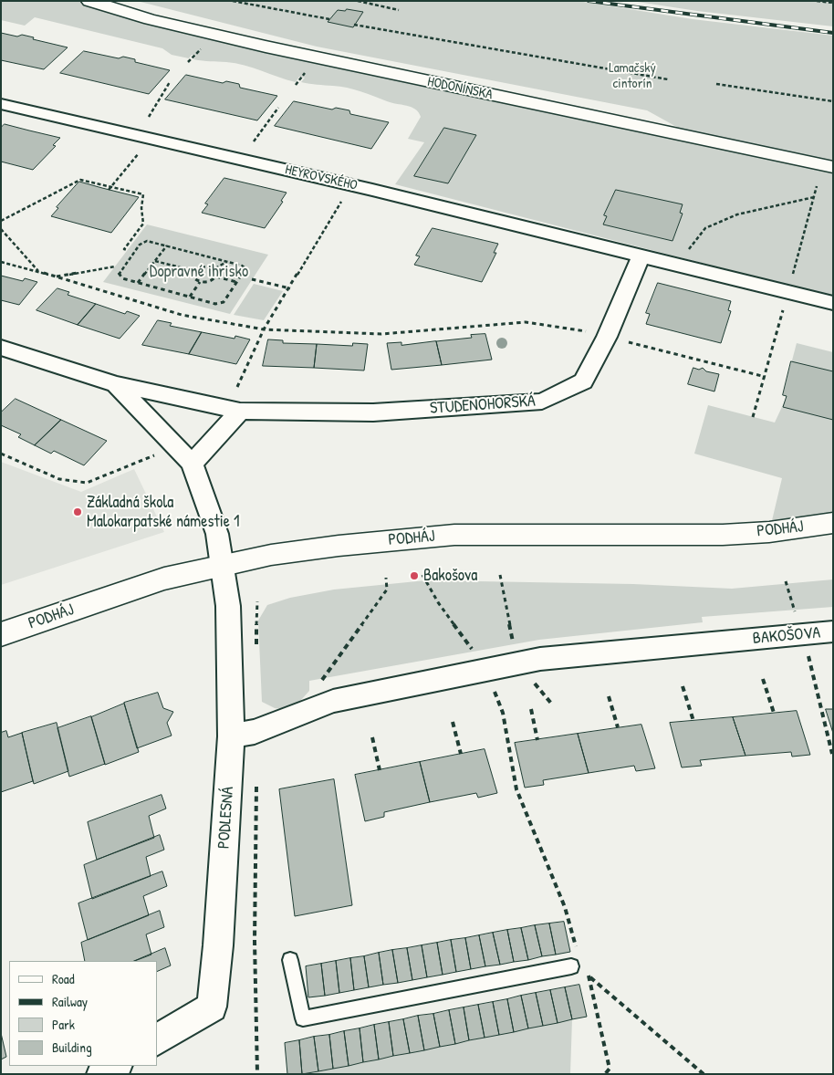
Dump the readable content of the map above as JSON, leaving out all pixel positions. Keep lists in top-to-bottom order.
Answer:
{
  "streets": {
    "main road": ["HODONÍNSKA", "PODHÁJ"],
    "street": [
      "HEYROVSKÉHO",
      "STUDENOHORSKÁ",
      "BAKOŠOVA",
      "PODLESNÁ"
    ]
  },
  "crossings": [
    ["HEYROVSKÉHO", "STUDENOHORSKÁ"],
    ["STUDENOHORSKÁ", "PODHÁJ"],
    ["STUDENOHORSKÁ", "PODLESNÁ"],
    ["PODHÁJ", "PODLESNÁ"],
    ["BAKOŠOVA", "PODLESNÁ"]
  ],
  "parks": ["Lamačský cintorín", "Dopravné ihrisko"],
  "places": ["Základná škola Malokarpatské námestie 1", "Bakošova"],
  "legend": [
    "Road",
    "Railway",
    "Park",
    "Building"
  ]
}
